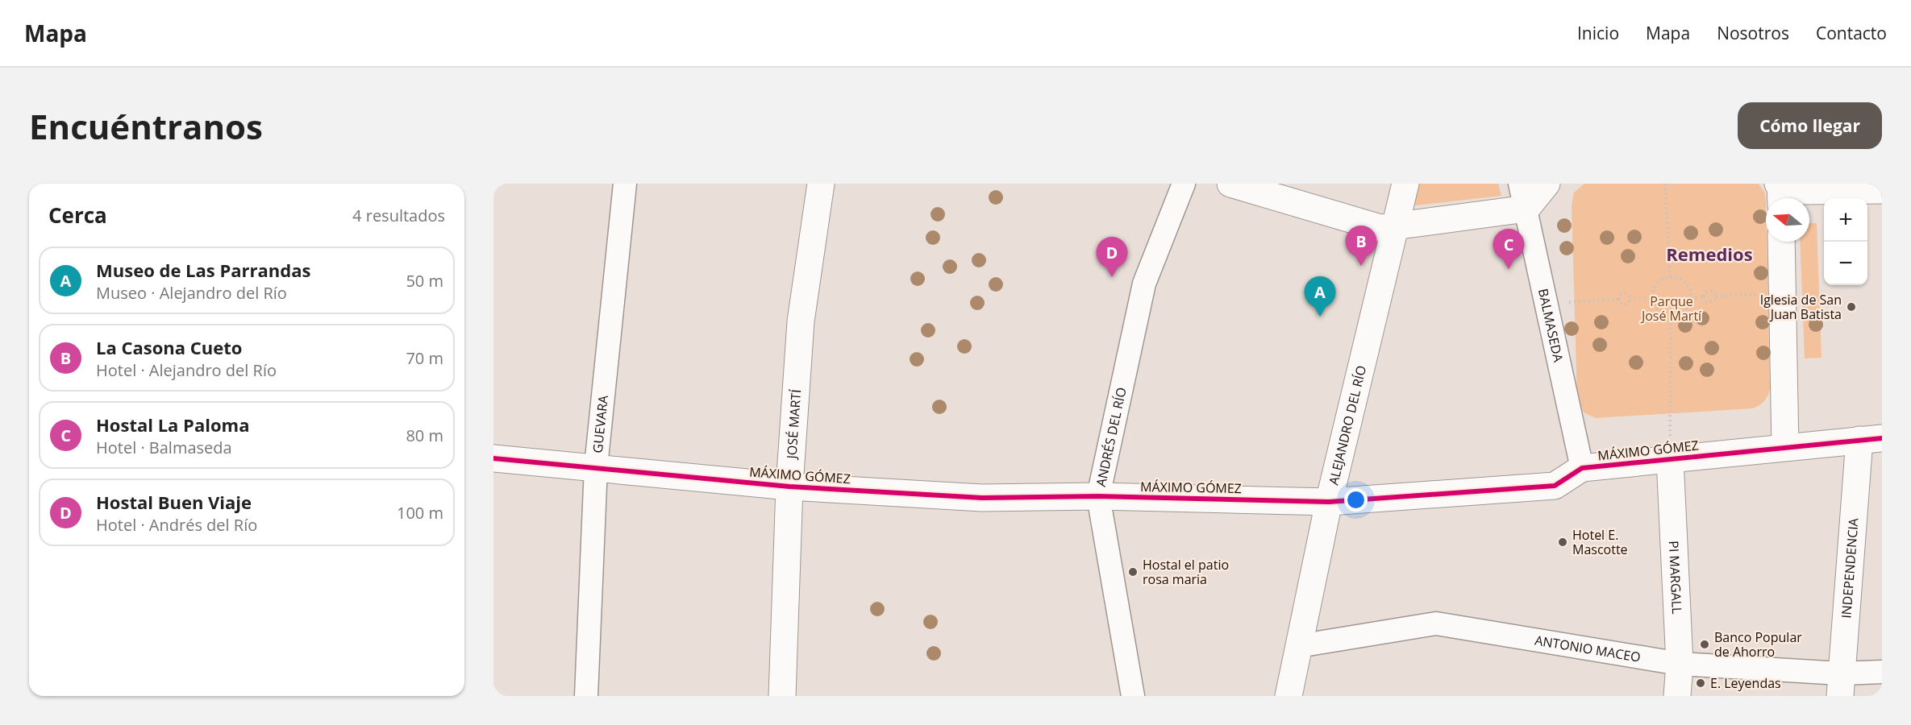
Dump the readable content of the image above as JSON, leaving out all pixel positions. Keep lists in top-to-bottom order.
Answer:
{
  "streets": {
    "street": [
      "BALMASEDA",
      "GUEVARA",
      "JOSÉ MARTÍ",
      "ALEJANDRO DEL RÍO",
      "ANDRÉS DEL RÍO",
      "MÁXIMO GÓMEZ",
      "INDEPENDENCIA",
      "PI MARGALL",
      "ANTONIO MACEO"
    ]
  },
  "crossings": [
    ["BALMASEDA", "MÁXIMO GÓMEZ"],
    ["GUEVARA", "MÁXIMO GÓMEZ"],
    ["JOSÉ MARTÍ", "MÁXIMO GÓMEZ"],
    ["ALEJANDRO DEL RÍO", "MÁXIMO GÓMEZ"],
    ["ALEJANDRO DEL RÍO", "ANTONIO MACEO"],
    ["ANDRÉS DEL RÍO", "MÁXIMO GÓMEZ"],
    ["MÁXIMO GÓMEZ", "INDEPENDENCIA"],
    ["MÁXIMO GÓMEZ", "PI MARGALL"],
    ["INDEPENDENCIA", "ANTONIO MACEO"],
    ["PI MARGALL", "ANTONIO MACEO"]
  ],
  "districts": ["Remedios"],
  "parks": ["Parque José Martí"],
  "places": [
    "Iglesia de San Juan Batista",
    "Hotel E. Mascotte",
    "Hostal el patio rosa maria",
    "Banco Popular de Ahorro",
    "E. Leyendas"
  ],
  "north": "left",
  "page": {
    "header": "Mapa",
    "nav": [
      "Inicio",
      "Mapa",
      "Nosotros",
      "Contacto"
    ],
    "buttons": "Cómo llegar",
    "title": "Encuéntranos",
    "heading": ["Cerca", "4 resultados"],
    "map_buttons": ["+", "−"],
    "pins": [
      "B",
      "C",
      "D",
      "A"
    ],
    "list": [
      {
        "mark": "A",
        "name": "Museo de Las Parrandas",
        "note": "Museo · Alejandro del Río",
        "value": "50 m"
      },
      {
        "mark": "B",
        "name": "La Casona Cueto",
        "note": "Hotel · Alejandro del Río",
        "value": "70 m"
      },
      {
        "mark": "C",
        "name": "Hostal La Paloma",
        "note": "Hotel · Balmaseda",
        "value": "80 m"
      },
      {
        "mark": "D",
        "name": "Hostal Buen Viaje",
        "note": "Hotel · Andrés del Río",
        "value": "100 m"
      }
    ]
  }
}
